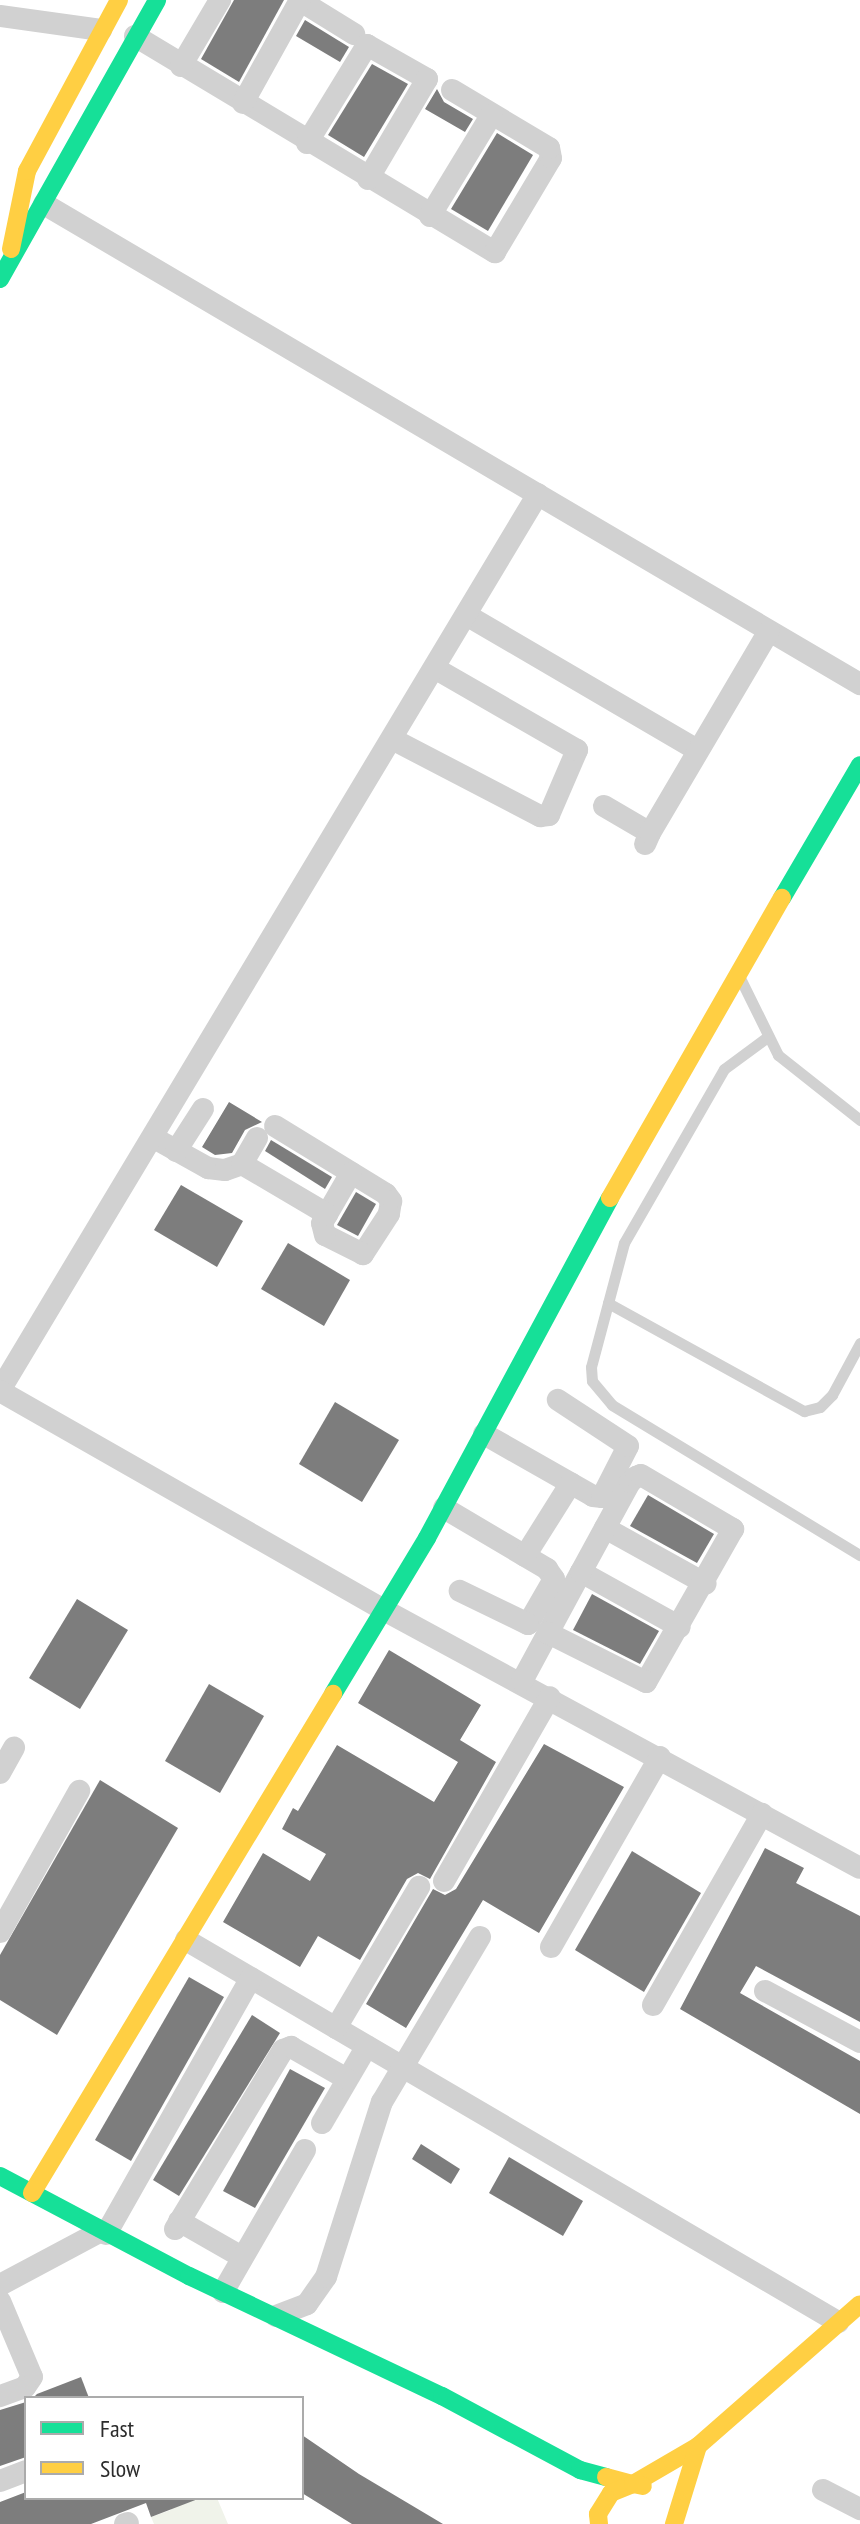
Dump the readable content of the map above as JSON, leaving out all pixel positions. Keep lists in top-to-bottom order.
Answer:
{
  "legend": ["Fast", "Slow"]
}
